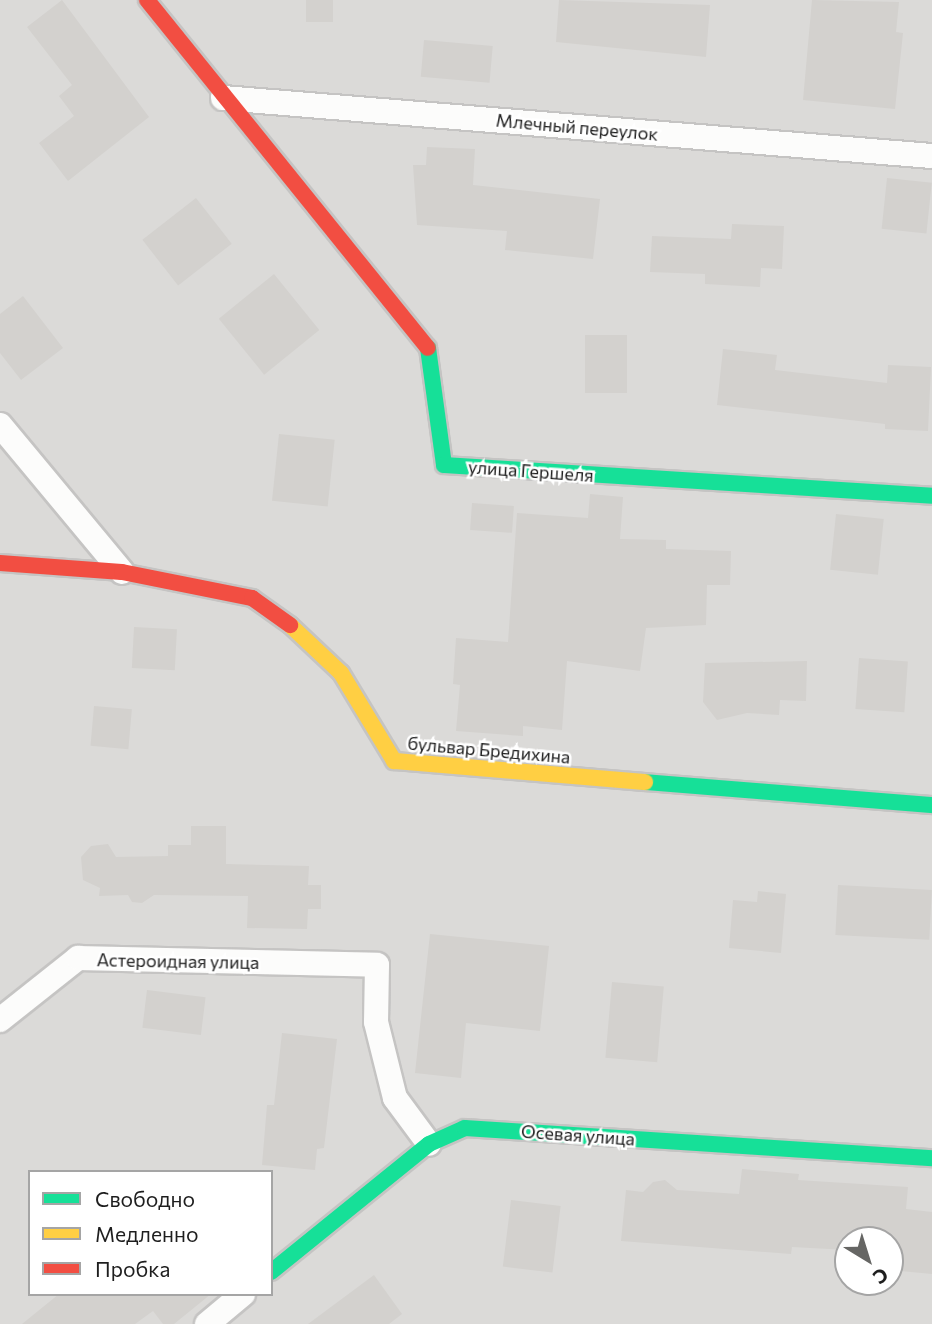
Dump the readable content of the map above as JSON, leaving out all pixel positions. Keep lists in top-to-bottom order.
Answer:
{
  "streets": {
    "street": [
      "Млечный переулок",
      "улица Гершеля",
      "бульвар Бредихина",
      "Астероидная улица",
      "Осевая улица"
    ]
  },
  "crossings": [
    ["Млечный переулок", "улица Гершеля"],
    ["Астероидная улица", "Осевая улица"]
  ],
  "legend": ["Свободно", "Медленно", "Пробка"],
  "north": "bottom right"
}
